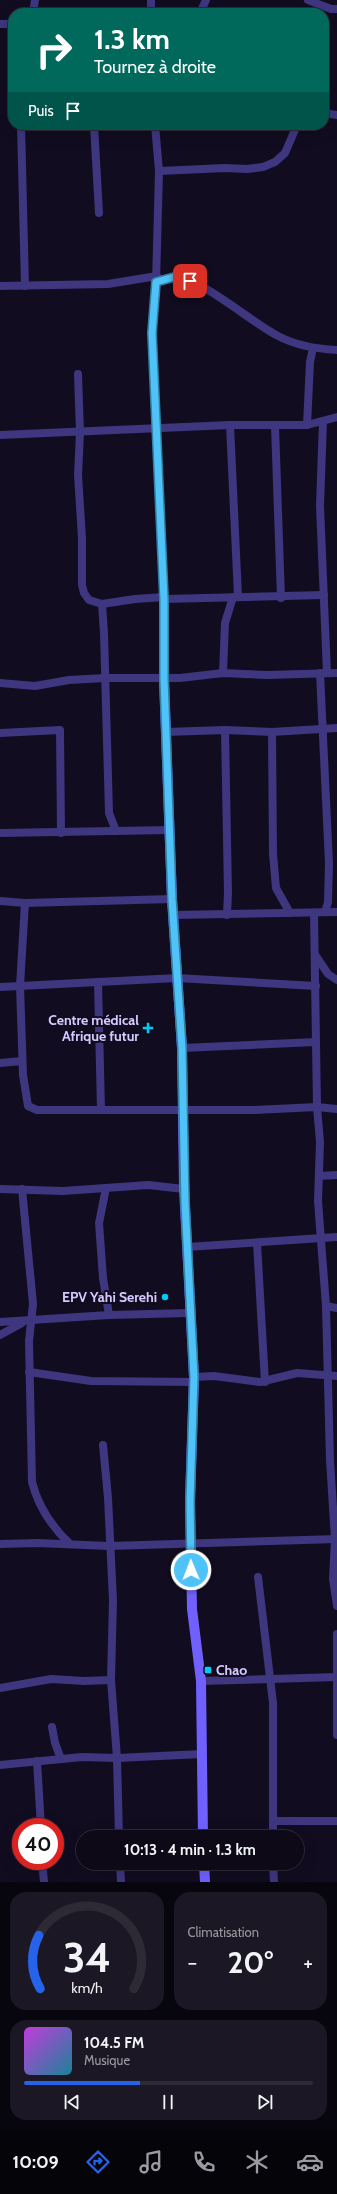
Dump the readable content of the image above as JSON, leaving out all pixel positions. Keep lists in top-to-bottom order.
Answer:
{
  "places": {
    "health": ["Centre médical Afrique futur"],
    "other": ["EPV Yahi Serehi"],
    "transit": ["Chao"]
  },
  "page": {
    "turn": ["1.3 km", "Tournez à droite"],
    "then": "Puis",
    "limit": "40",
    "trip": "10:13 · 4 min · 1.3 km",
    "tile": "Climatisation",
    "heat": ["−", "20°", "+"],
    "song": ["104.5 FM", "Musique"],
    "tabs": "10:09",
    "gauge": ["34", "km/h"]
  }
}
